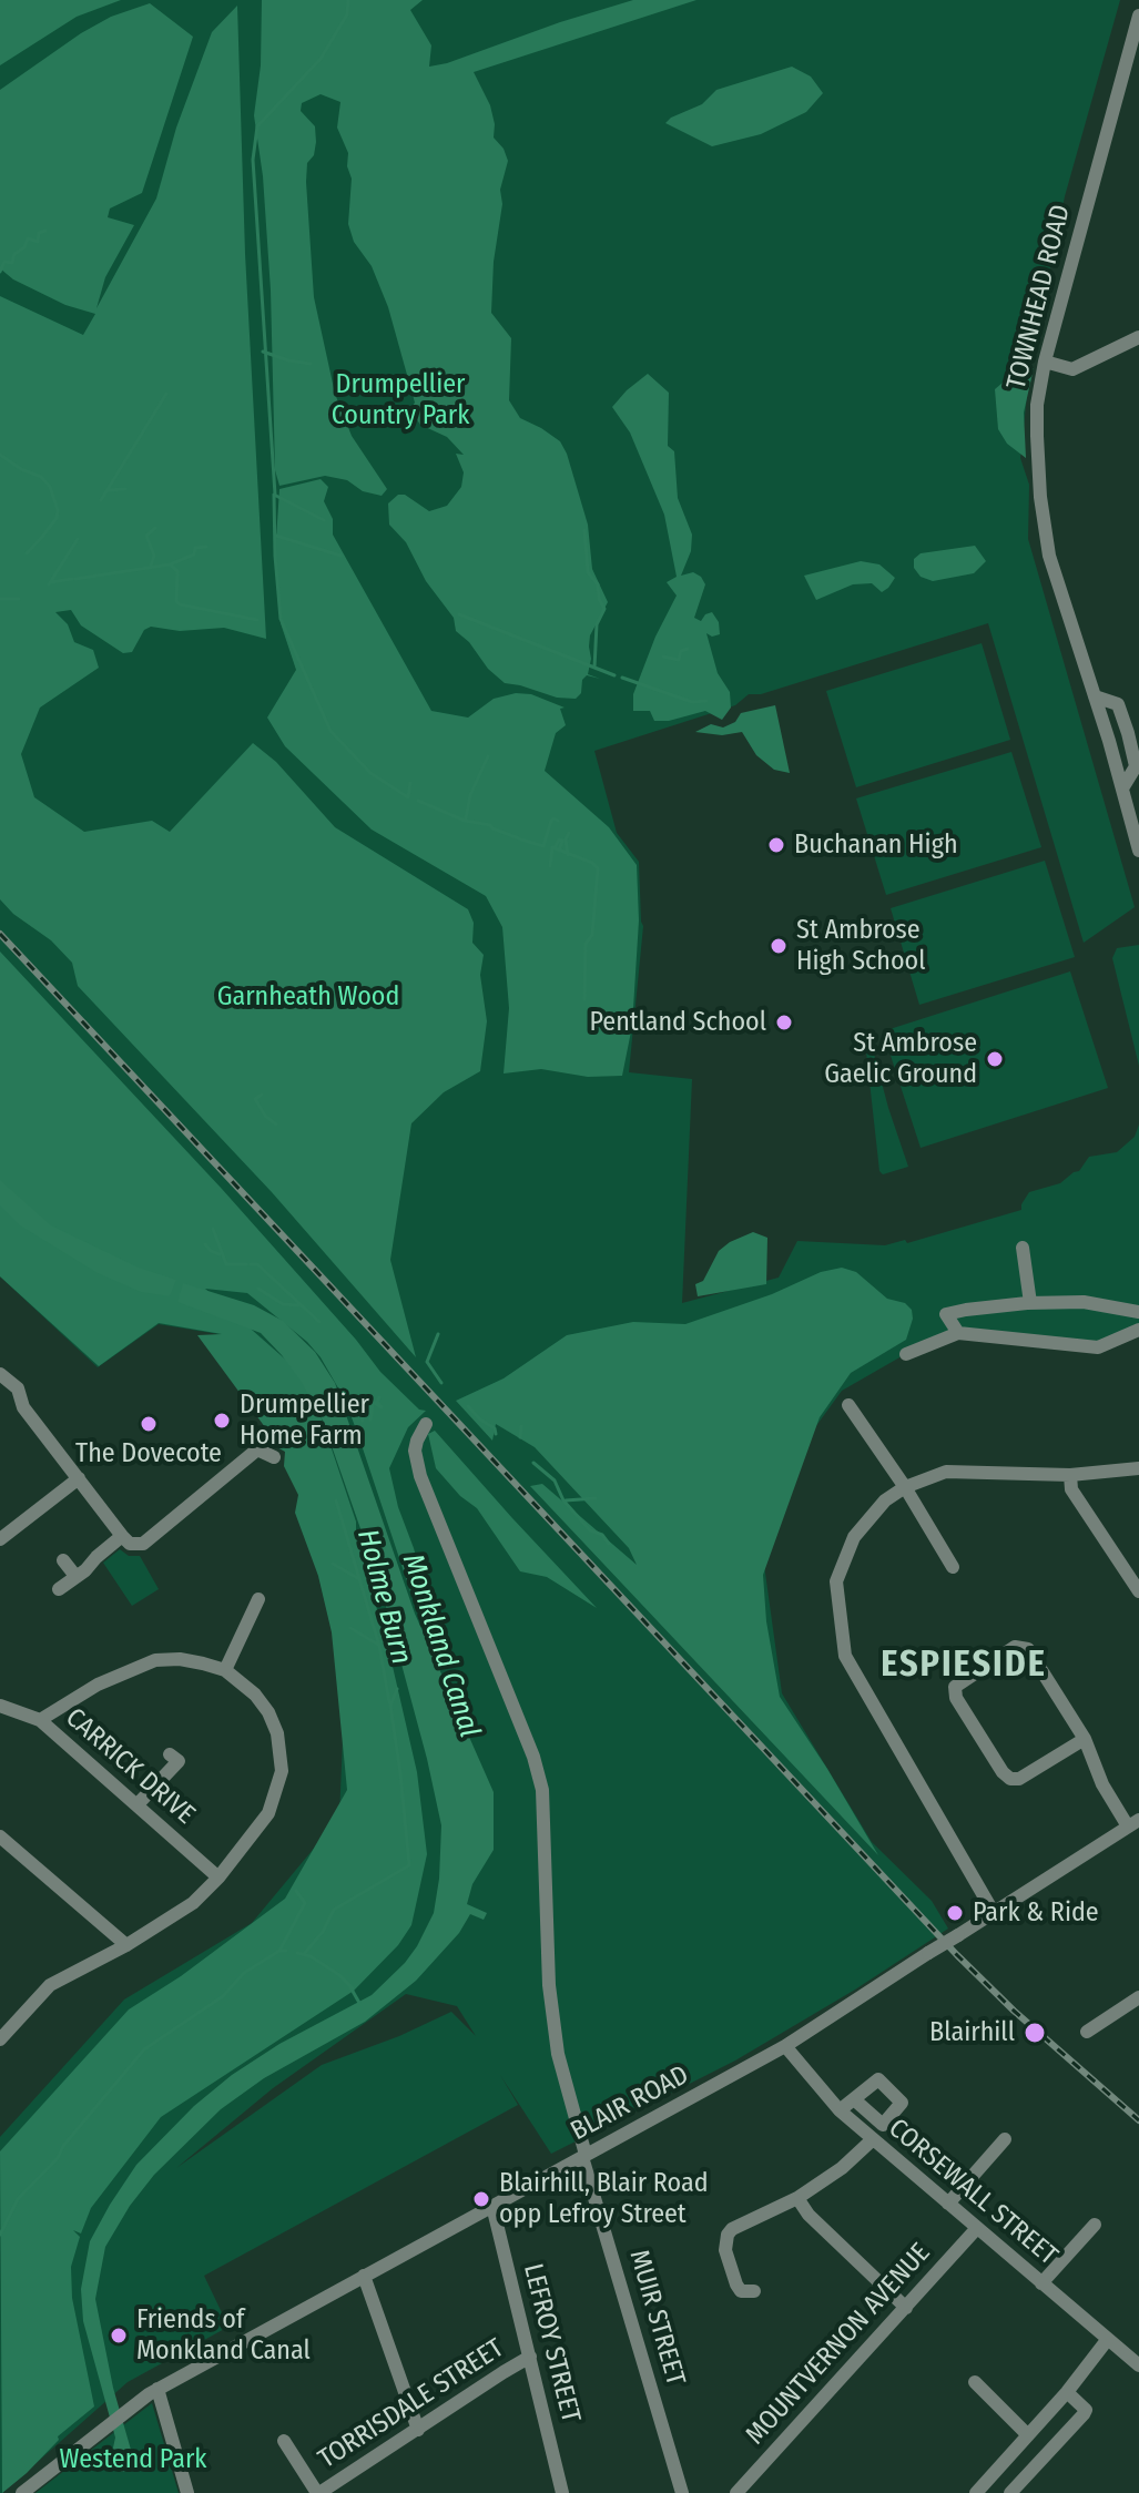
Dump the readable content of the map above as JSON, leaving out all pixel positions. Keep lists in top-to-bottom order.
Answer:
{
  "streets": {
    "street": [
      "TOWNHEAD ROAD",
      "CARRICK DRIVE",
      "BLAIR ROAD",
      "CORSEWALL STREET",
      "MUIR STREET",
      "LEFROY STREET",
      "MOUNTVERNON AVENUE",
      "TORRISDALE STREET"
    ]
  },
  "crossings": [
    ["BLAIR ROAD", "CORSEWALL STREET"],
    ["BLAIR ROAD", "MUIR STREET"],
    ["BLAIR ROAD", "LEFROY STREET"],
    ["CORSEWALL STREET", "MOUNTVERNON AVENUE"],
    ["LEFROY STREET", "TORRISDALE STREET"]
  ],
  "districts": ["ESPIESIDE"],
  "water": ["Holme Burn", "Monkland Canal"],
  "parks": ["Drumpellier Country Park", "Garnheath Wood", "Westend Park"],
  "places": [
    "Buchanan High",
    "St Ambrose High School",
    "Pentland School",
    "St Ambrose Gaelic Ground",
    "Drumpellier Home Farm",
    "The Dovecote",
    "Park & Ride",
    "Blairhill",
    "Blairhill, Blair Road opp Lefroy Street",
    "Friends of Monkland Canal"
  ]
}
